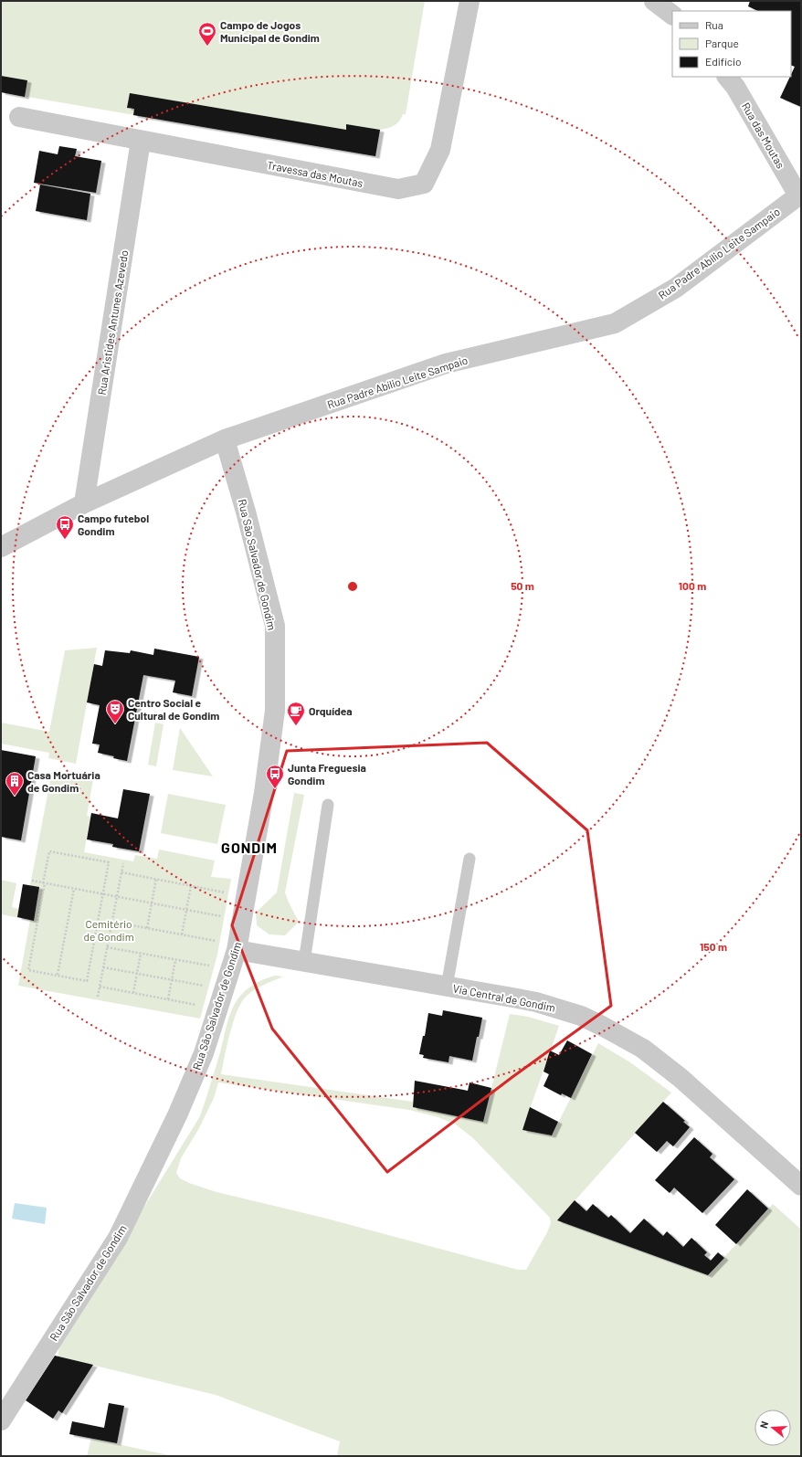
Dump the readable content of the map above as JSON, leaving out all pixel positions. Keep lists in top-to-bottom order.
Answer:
{
  "streets": {
    "street": [
      "Rua das Moutas",
      "Travessa das Moutas",
      "Rua Padre Abílio Leite Sampaio",
      "Rua Aristides Antunes Azevedo",
      "Rua São Salvador de Gondim",
      "Via Central de Gondim"
    ]
  },
  "crossings": [
    ["Rua das Moutas", "Rua Padre Abílio Leite Sampaio"],
    ["Travessa das Moutas", "Rua Aristides Antunes Azevedo"],
    ["Rua Padre Abílio Leite Sampaio", "Rua Aristides Antunes Azevedo"],
    ["Rua Padre Abílio Leite Sampaio", "Rua São Salvador de Gondim"],
    ["Rua São Salvador de Gondim", "Via Central de Gondim"]
  ],
  "districts": ["GONDIM"],
  "parks": ["Cemitério de Gondim"],
  "places": {
    "sports": ["Campo de Jogos Municipal de Gondim"],
    "bus stop": ["Campo futebol Gondim", "Junta Freguesia Gondim"],
    "theatre": ["Centro Social e Cultural de Gondim"],
    "cafe": ["Orquídea"],
    "building": ["Casa Mortuária de Gondim"]
  },
  "legend": ["Rua", "Parque", "Edifício"],
  "north": "left",
  "rings": ["50 m", "100 m", "150 m"]
}
